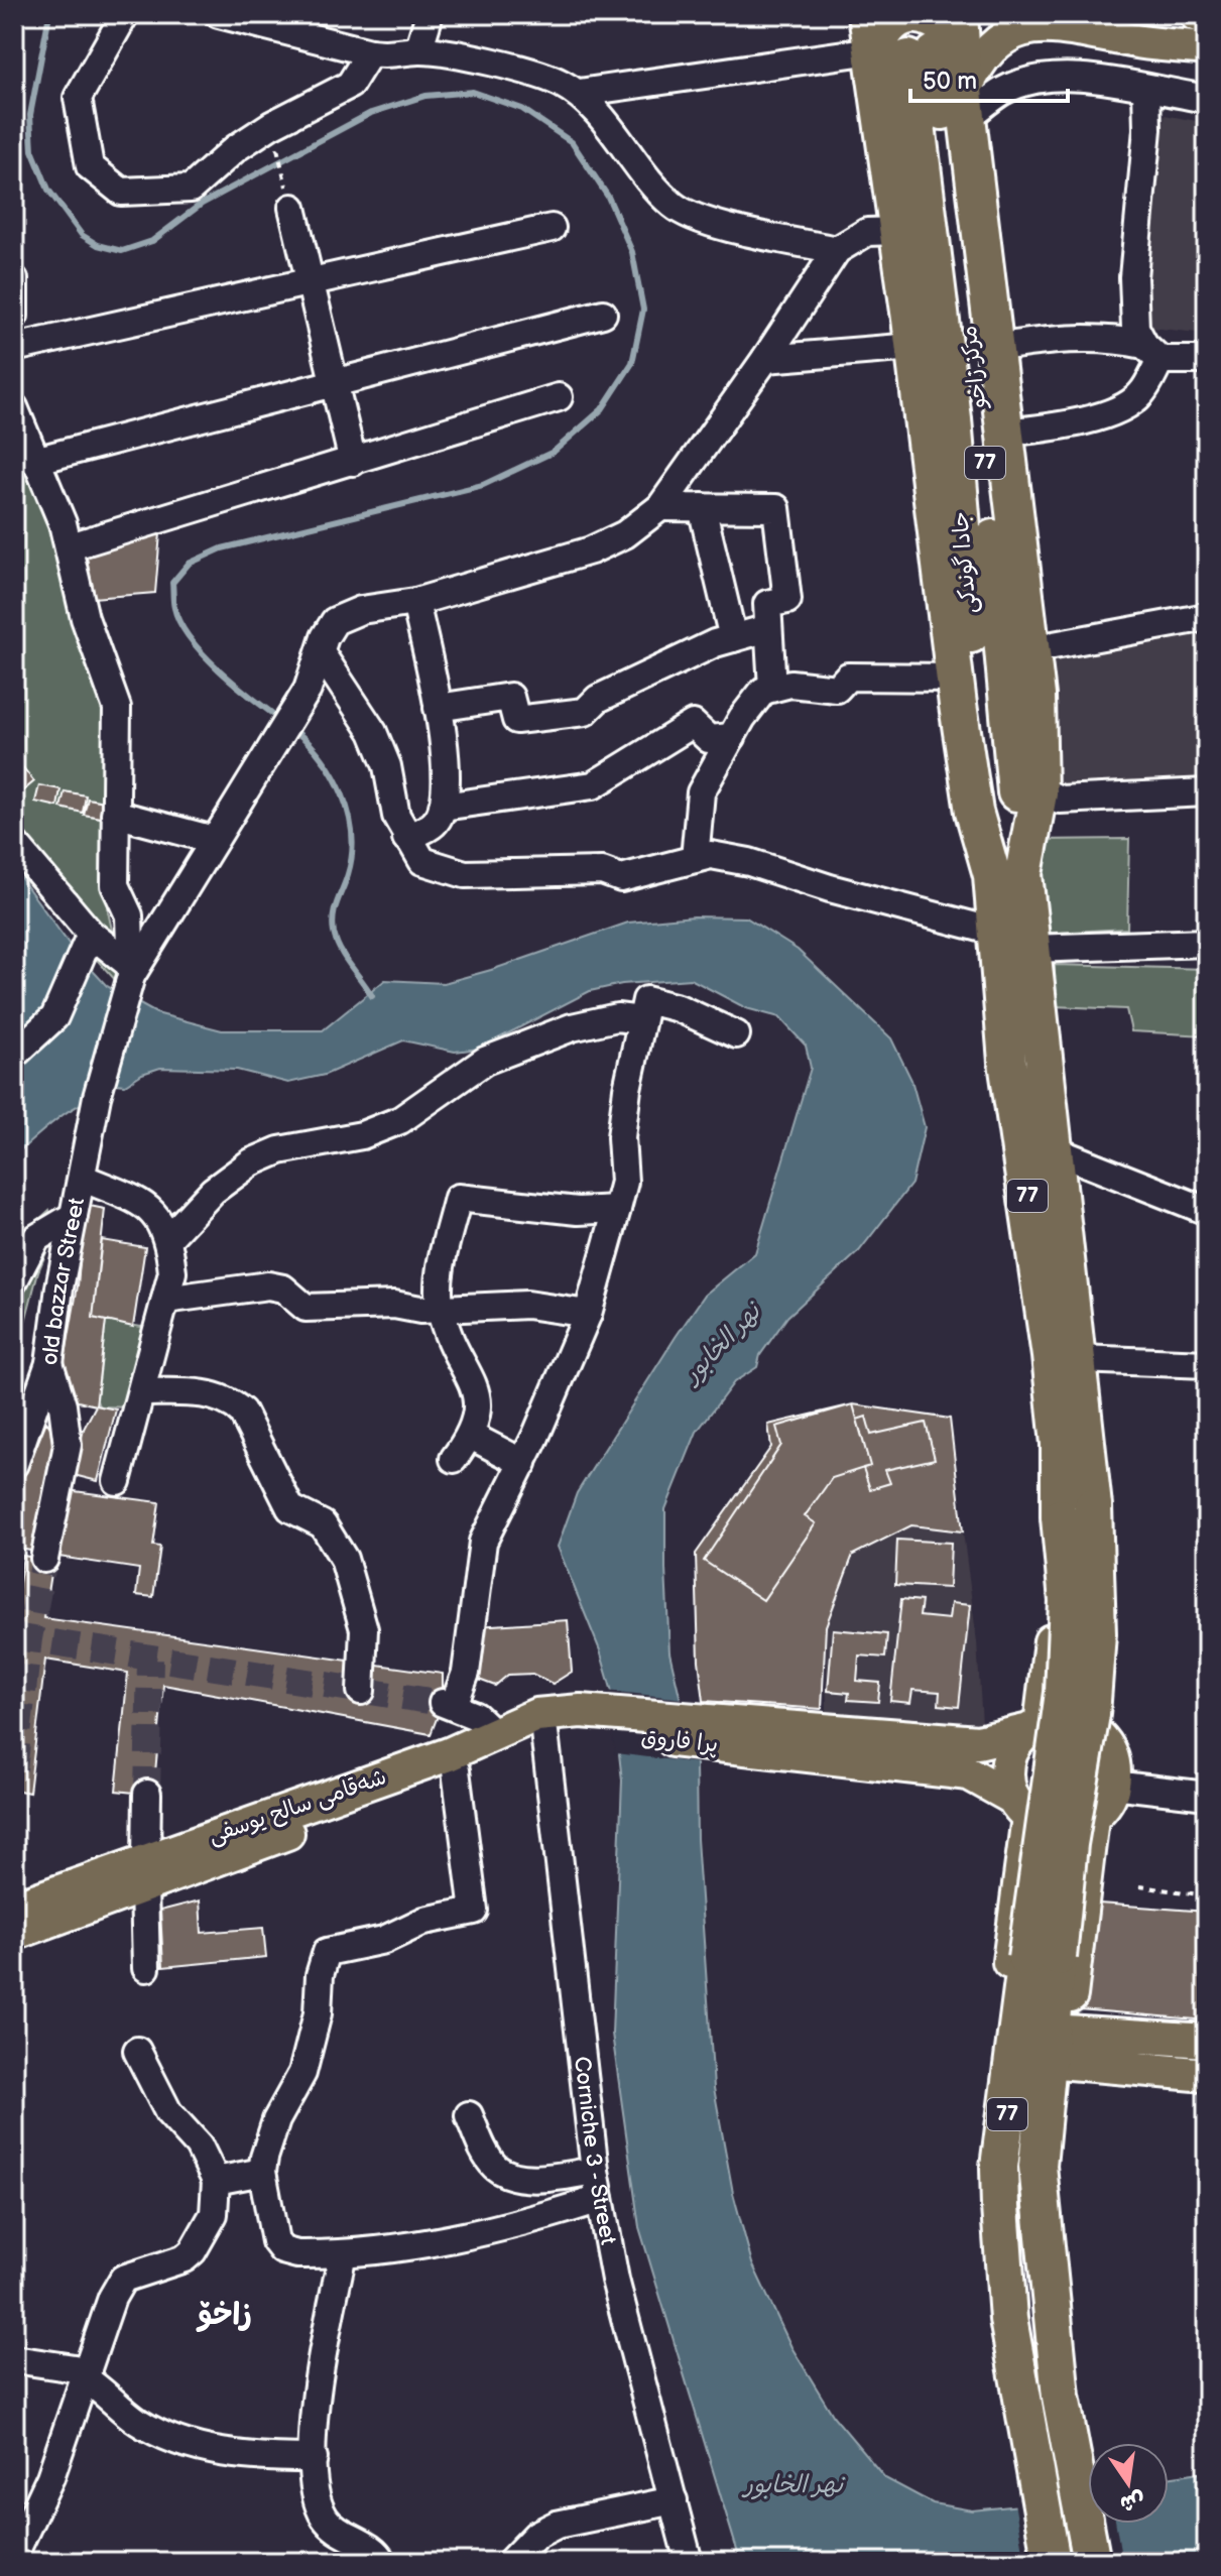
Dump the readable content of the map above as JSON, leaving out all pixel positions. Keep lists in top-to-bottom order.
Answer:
{
  "streets": {
    "highway": ["مركز زاخو", "77"],
    "main road": ["پرا فاروق", "شەقامی سالح یوسفی"],
    "street": ["old bazzar Street", "Corniche 3 - Street"]
  },
  "crossings": [
    ["مركز زاخو", "77"],
    ["پرا فاروق", "شەقامی سالح یوسفی"],
    ["پرا فاروق", "Corniche 3 - Street"],
    ["شەقامی سالح یوسفی", "Corniche 3 - Street"]
  ],
  "districts": ["زاخۆ"],
  "water": ["نهر الخابور"],
  "scale_bar": "50 m",
  "north": "bottom"
}
